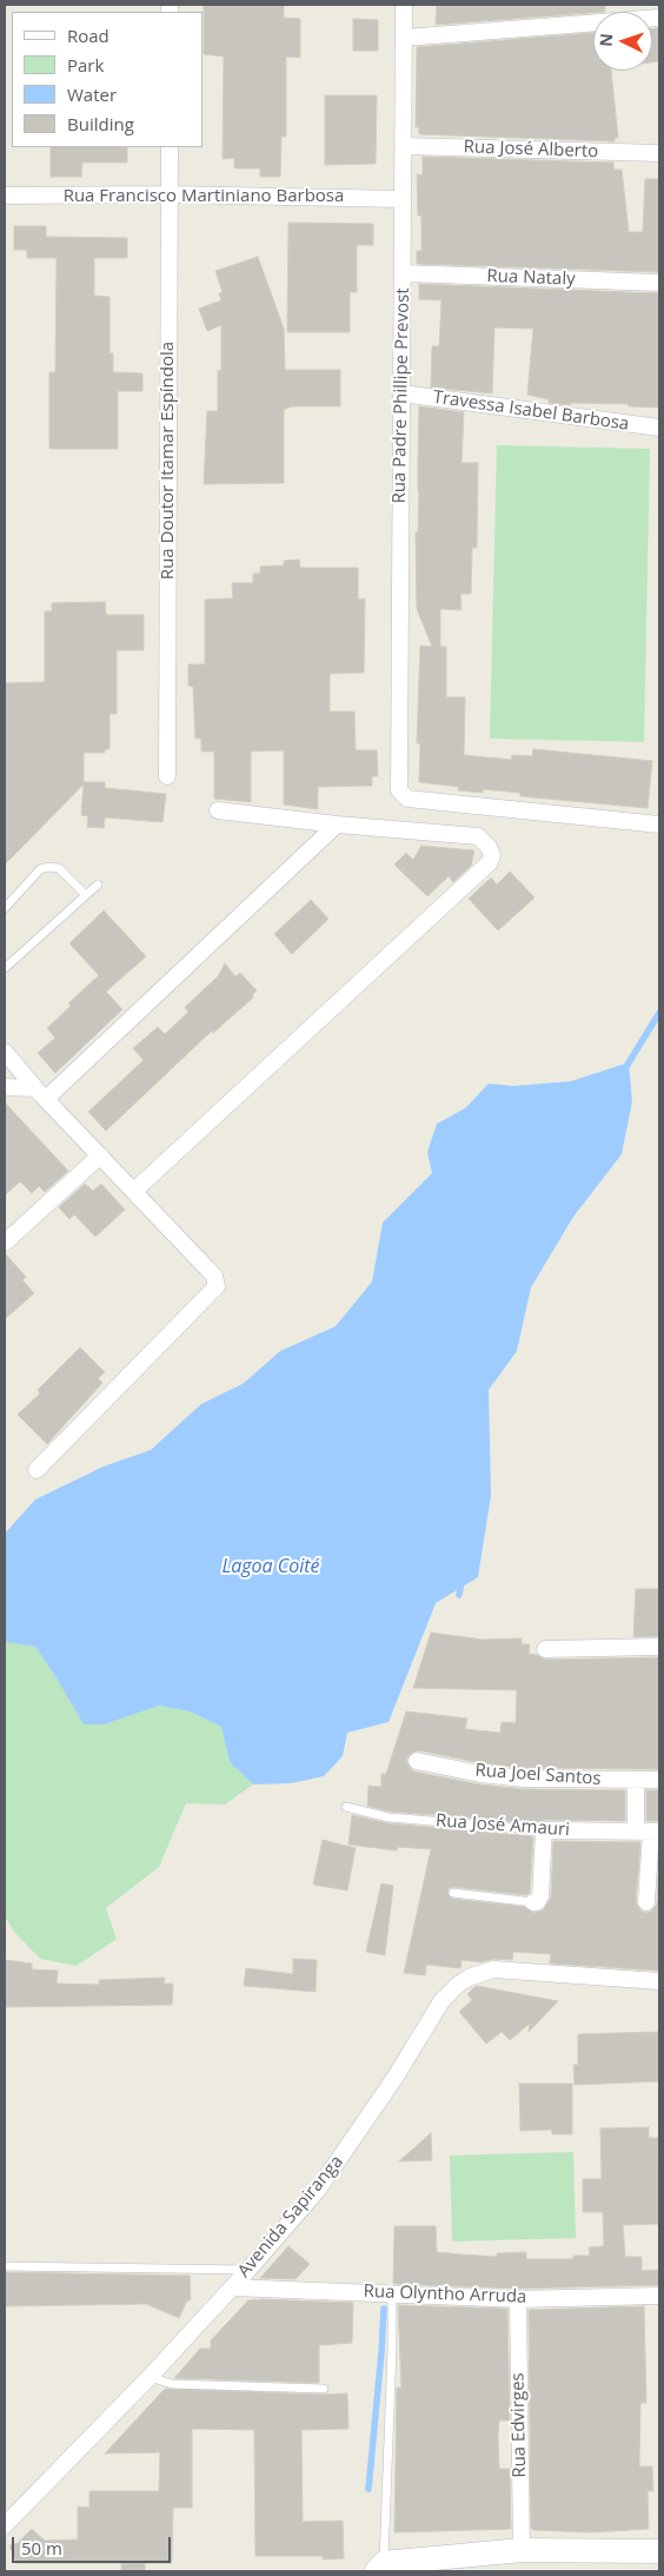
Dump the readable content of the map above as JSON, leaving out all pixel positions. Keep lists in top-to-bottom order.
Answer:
{
  "streets": {
    "street": [
      "Rua José Alberto",
      "Rua Francisco Martiniano Barbosa",
      "Rua Nataly",
      "Rua Padre Phillipe Prevost",
      "Travessa Isabel Barbosa",
      "Rua Doutor Itamar Espíndola",
      "Rua Joel Santos",
      "Rua José Amauri",
      "Avenida Sapiranga",
      "Rua Olyntho Arruda",
      "Rua Edvirges"
    ]
  },
  "crossings": [
    ["Rua José Alberto", "Rua Padre Phillipe Prevost"],
    ["Rua Francisco Martiniano Barbosa", "Rua Padre Phillipe Prevost"],
    ["Rua Francisco Martiniano Barbosa", "Rua Doutor Itamar Espíndola"],
    ["Rua Nataly", "Rua Padre Phillipe Prevost"],
    ["Rua Padre Phillipe Prevost", "Travessa Isabel Barbosa"],
    ["Avenida Sapiranga", "Rua Olyntho Arruda"],
    ["Rua Olyntho Arruda", "Rua Edvirges"]
  ],
  "water": ["Lagoa Coité"],
  "legend": [
    "Road",
    "Park",
    "Water",
    "Building"
  ],
  "scale_bar": "50 m",
  "north": "left"
}
